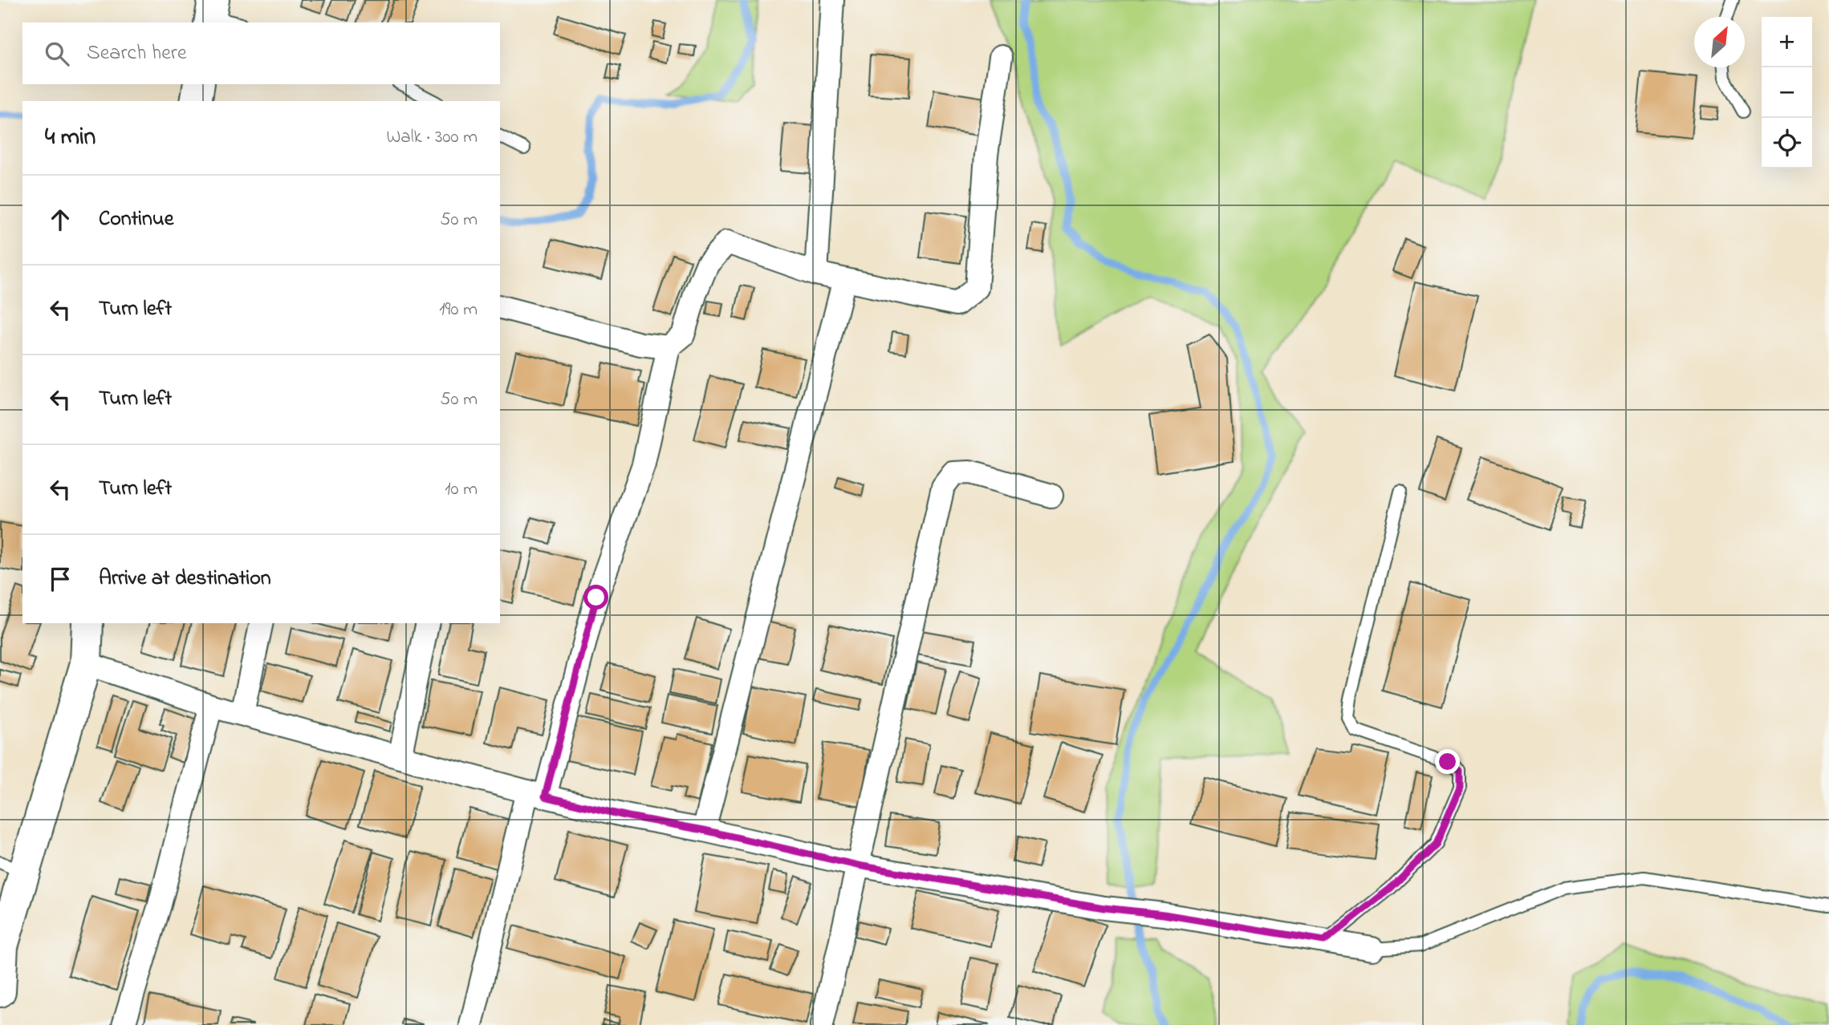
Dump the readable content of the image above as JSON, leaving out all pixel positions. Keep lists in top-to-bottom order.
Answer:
{
  "north": "top right",
  "page": {
    "map_buttons": ["+", "−"],
    "search": "Search here",
    "heading": ["4 min", "Walk · 300 m"],
    "list": [
      ["Continue", "50 m"],
      ["Turn left", "190 m"],
      ["Turn left", "50 m"],
      ["Turn left", "10 m"],
      "Arrive at destination"
    ]
  }
}
